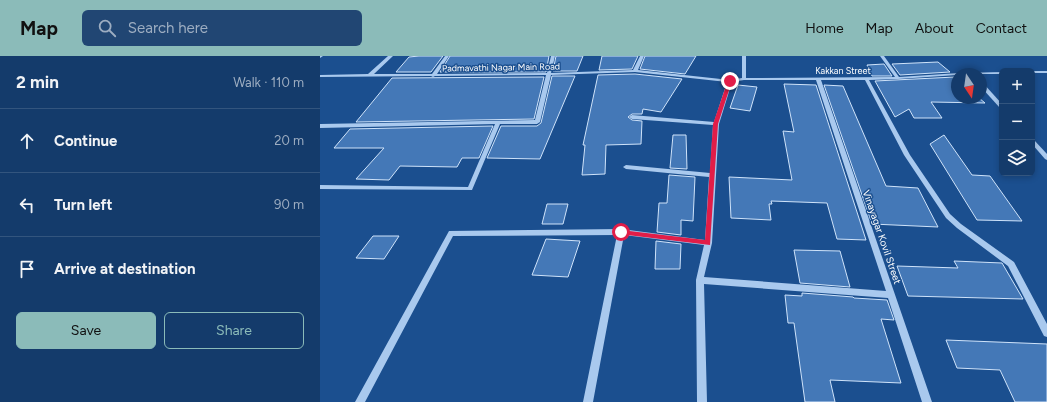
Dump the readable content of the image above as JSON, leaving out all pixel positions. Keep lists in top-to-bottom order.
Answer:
{
  "streets": {
    "street": ["Padmavathi Nagar Main Road", "Kakkan Street", "Vinayagar Kovil Street"]
  },
  "crossings": [
    ["Padmavathi Nagar Main Road", "Kakkan Street"],
    ["Kakkan Street", "Vinayagar Kovil Street"]
  ],
  "north": "bottom",
  "page": {
    "header": "Map",
    "search": "Search here",
    "nav": [
      "Home",
      "Map",
      "About",
      "Contact"
    ],
    "heading": ["2 min", "Walk · 110 m"],
    "map_buttons": ["+", "−"],
    "list": [
      ["Continue", "20 m"],
      ["Turn left", "90 m"],
      "Arrive at destination"
    ],
    "buttons": ["Save", "Share"]
  }
}
